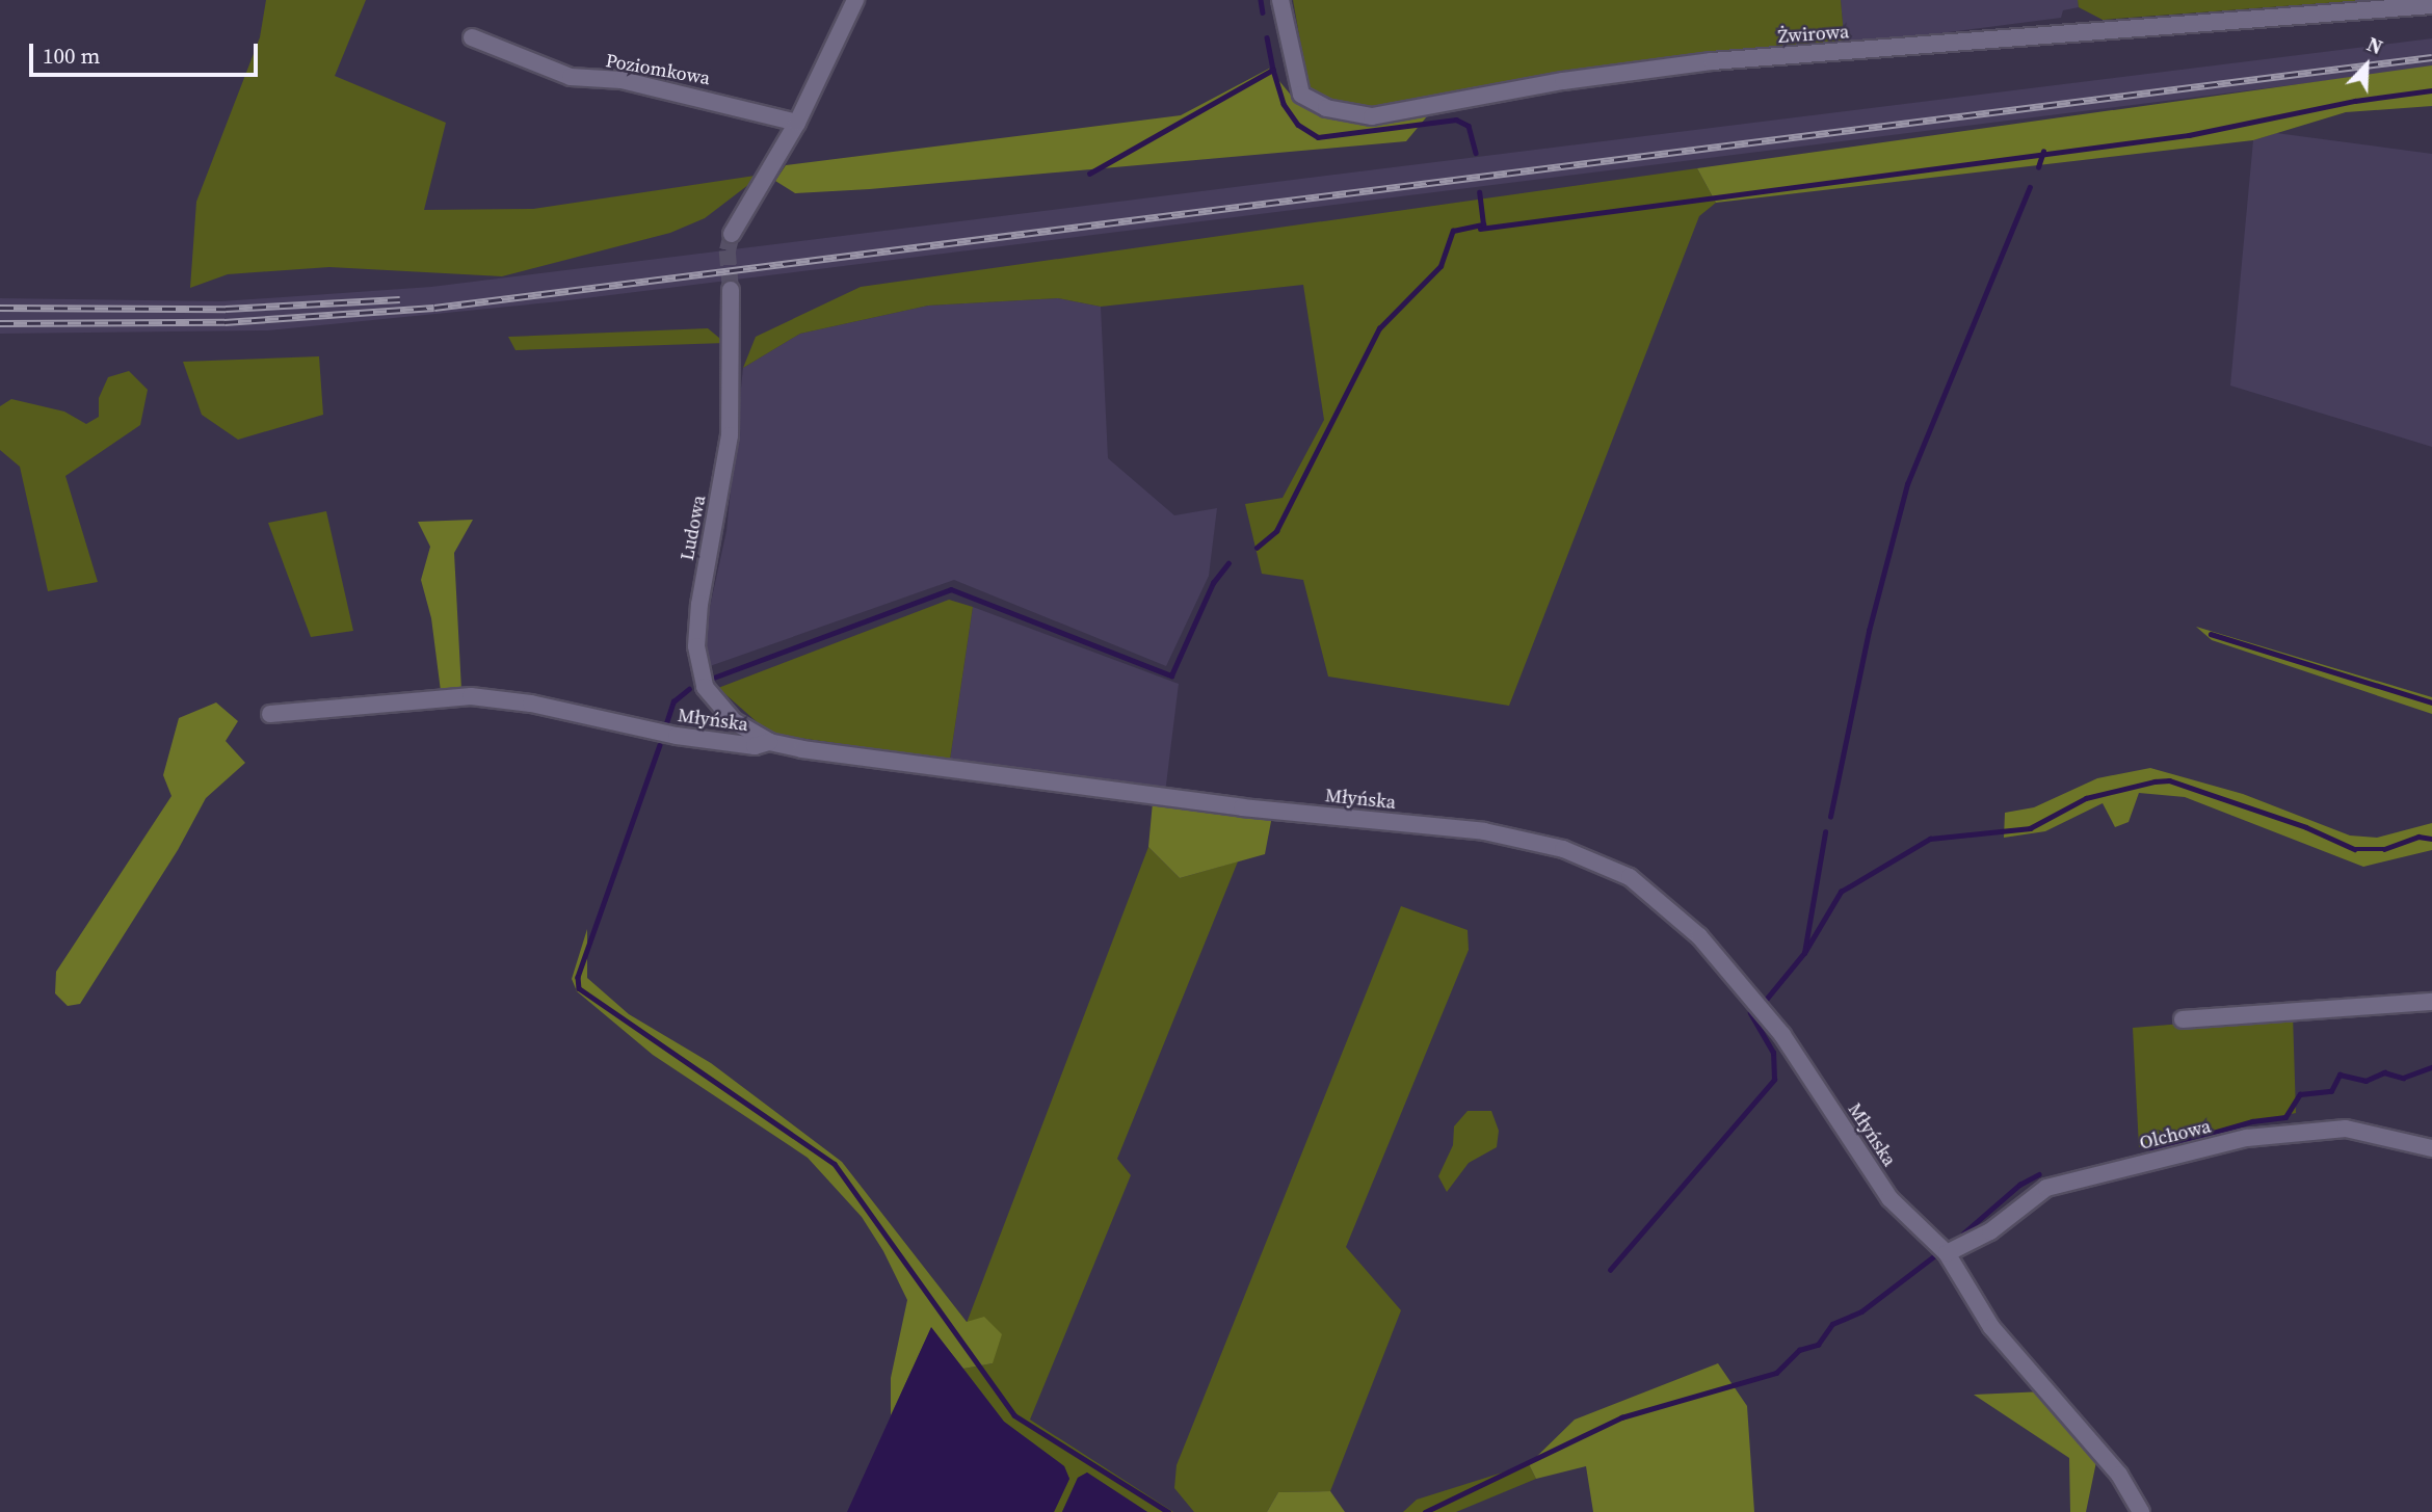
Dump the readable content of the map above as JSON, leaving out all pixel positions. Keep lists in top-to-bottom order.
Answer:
{
  "streets": {
    "street": [
      "Żwirowa",
      "Poziomkowa",
      "Ludowa",
      "Młyńska",
      "Olchowa"
    ]
  },
  "crossings": [
    ["Ludowa", "Młyńska"],
    ["Młyńska", "Olchowa"]
  ],
  "scale_bar": "100 m",
  "north": "top right"
}
